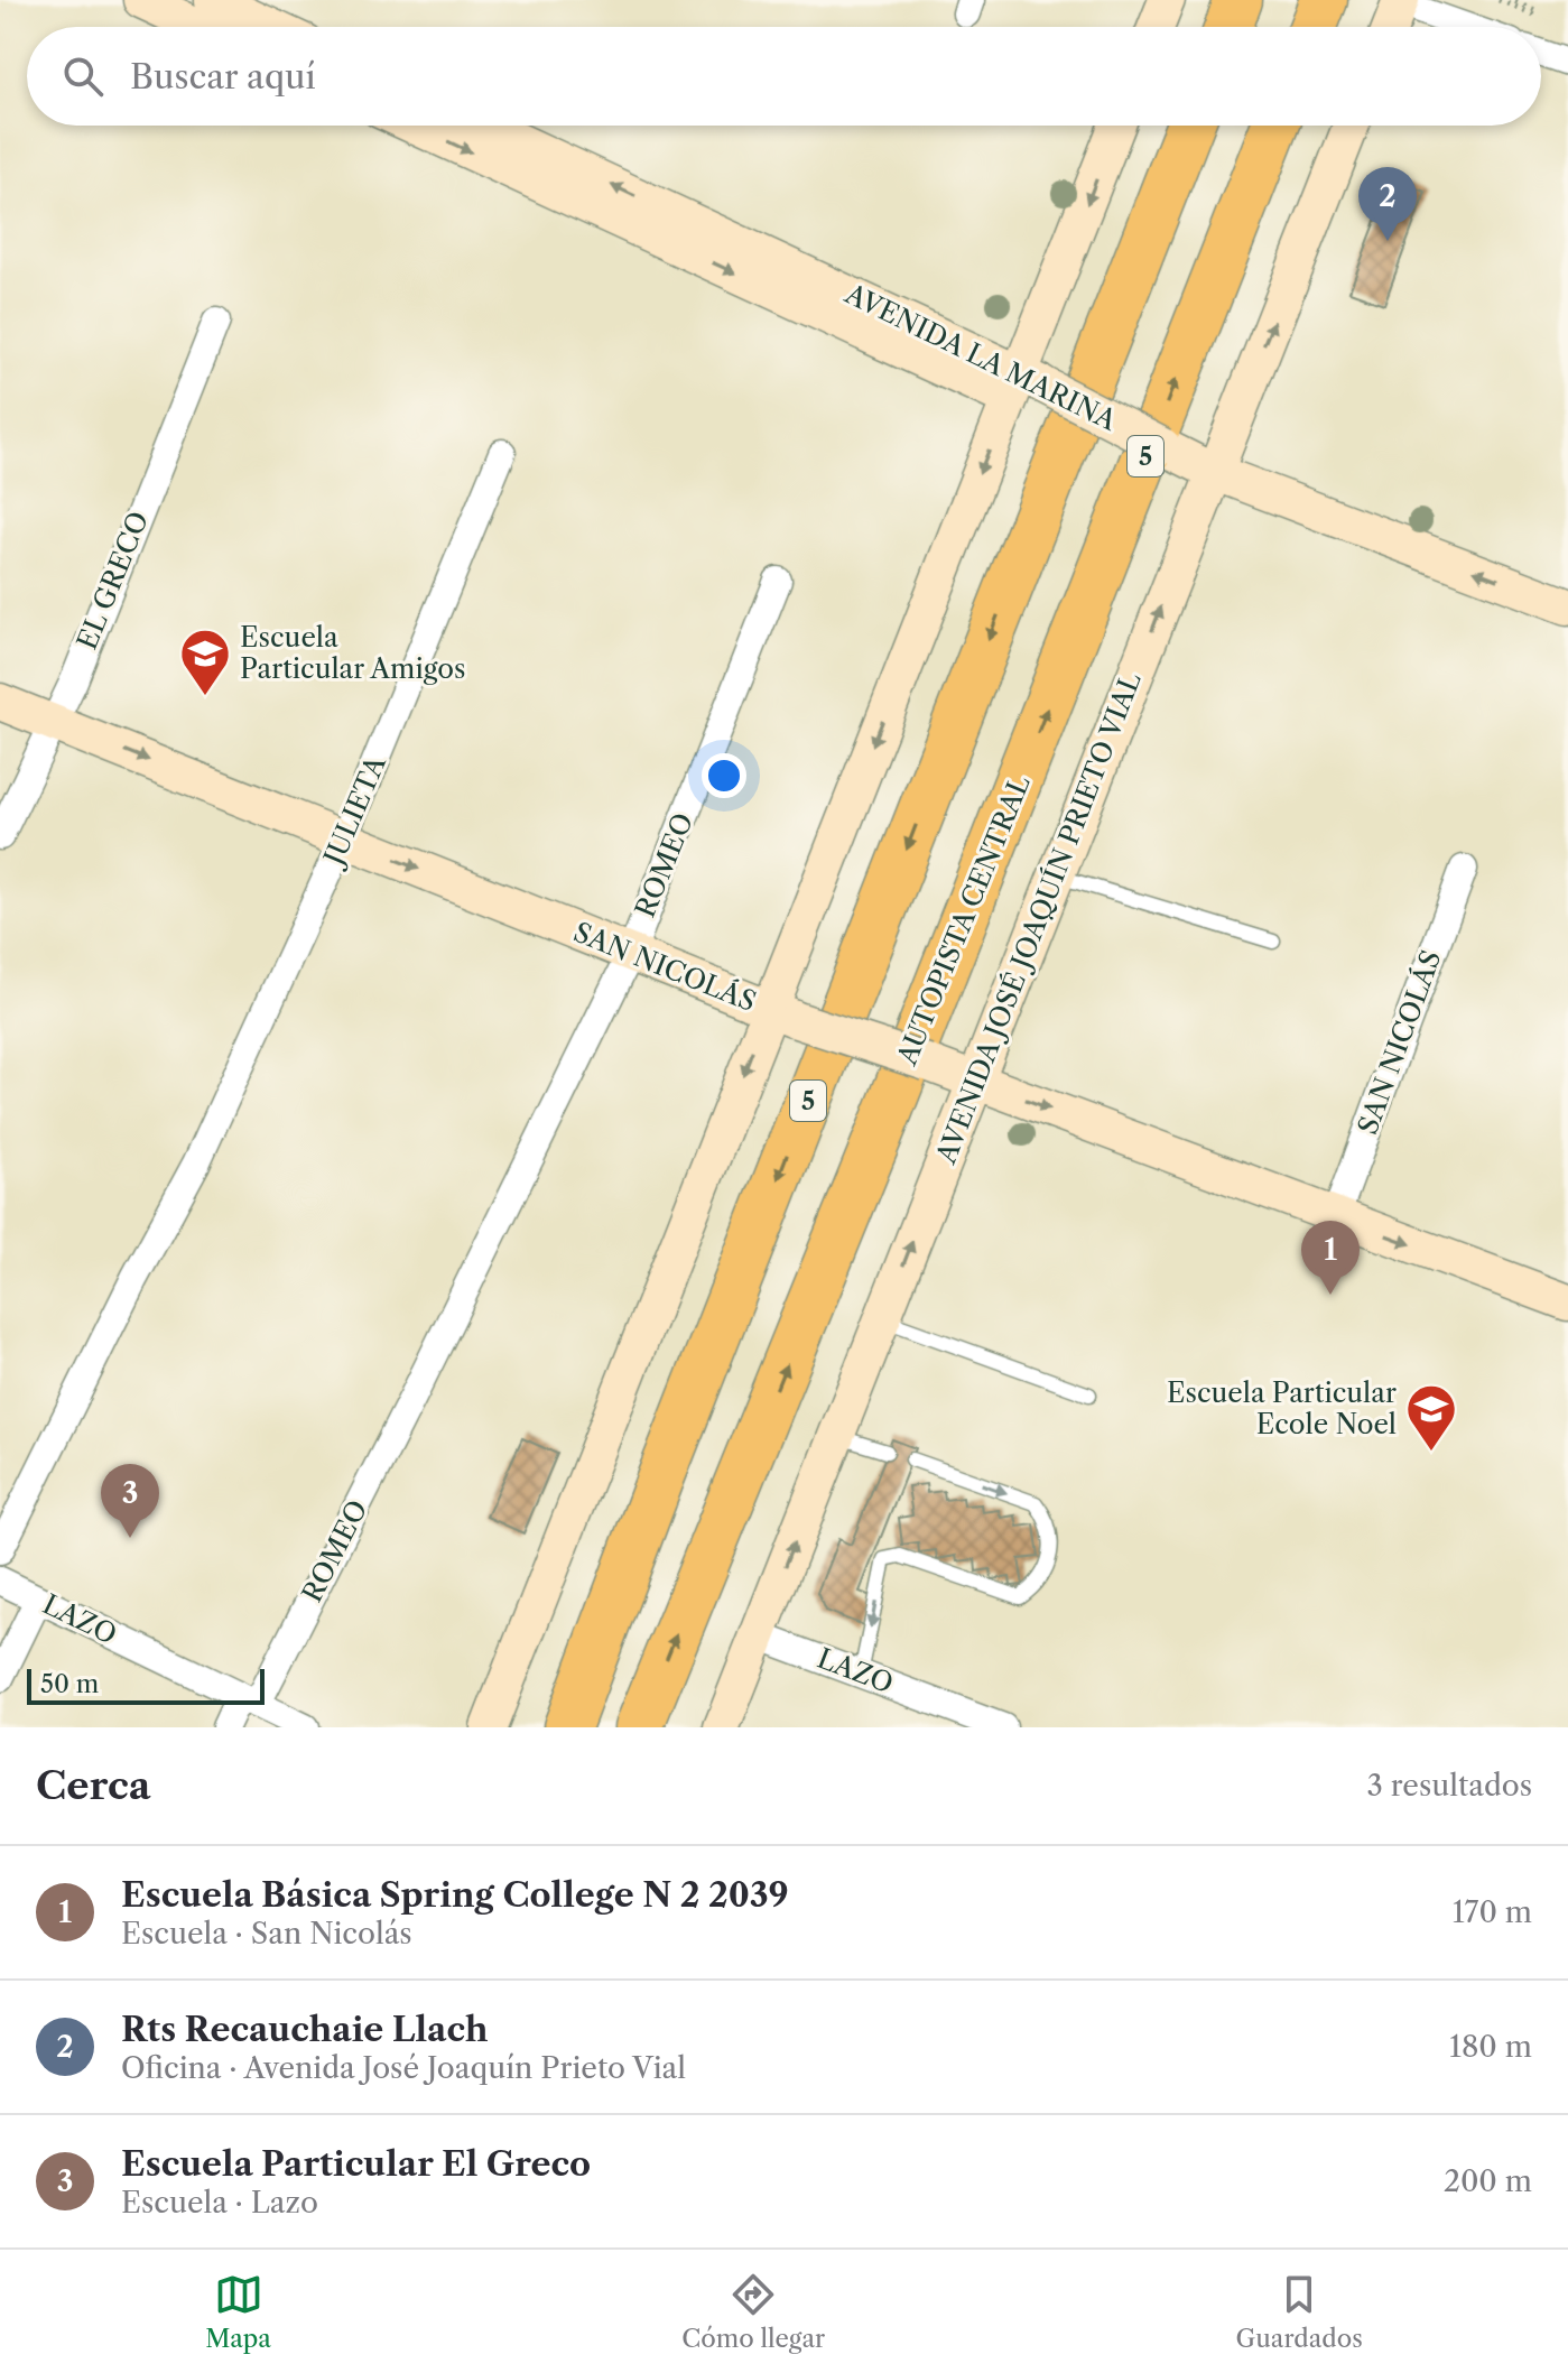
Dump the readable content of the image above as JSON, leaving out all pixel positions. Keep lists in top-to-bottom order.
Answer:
{
  "streets": {
    "highway": ["5", "AUTOPISTA CENTRAL"],
    "main road": ["AVENIDA LA MARINA", "AVENIDA JOSÉ JOAQUÍN PRIETO VIAL", "SAN NICOLÁS"],
    "street": [
      "EL GRECO",
      "JULIETA",
      "ROMEO",
      "LAZO"
    ]
  },
  "crossings": [
    ["AVENIDA LA MARINA", "AVENIDA JOSÉ JOAQUÍN PRIETO VIAL"],
    ["EL GRECO", "SAN NICOLÁS"],
    ["JULIETA", "SAN NICOLÁS"],
    ["ROMEO", "SAN NICOLÁS"],
    ["ROMEO", "LAZO"],
    ["AVENIDA JOSÉ JOAQUÍN PRIETO VIAL", "SAN NICOLÁS"],
    ["AVENIDA JOSÉ JOAQUÍN PRIETO VIAL", "LAZO"]
  ],
  "one_way": ["SAN NICOLÁS"],
  "places": {
    "school or university": ["Escuela Particular Amigos", "Escuela Particular Ecole Noel"]
  },
  "scale_bar": "50 m",
  "page": {
    "search": "Buscar aquí",
    "pins": ["2", "1", "3"],
    "scale": "50 m",
    "heading": ["Cerca", "3 resultados"],
    "list": [
      {
        "mark": "1",
        "name": "Escuela Básica Spring College N 2 2039",
        "note": "Escuela · San Nicolás",
        "value": "170 m"
      },
      {
        "mark": "2",
        "name": "Rts Recauchaie Llach",
        "note": "Oficina · Avenida José Joaquín Prieto Vial",
        "value": "180 m"
      },
      {
        "mark": "3",
        "name": "Escuela Particular El Greco",
        "note": "Escuela · Lazo",
        "value": "200 m"
      }
    ],
    "nav": ["Mapa", "Cómo llegar", "Guardados"]
  }
}
